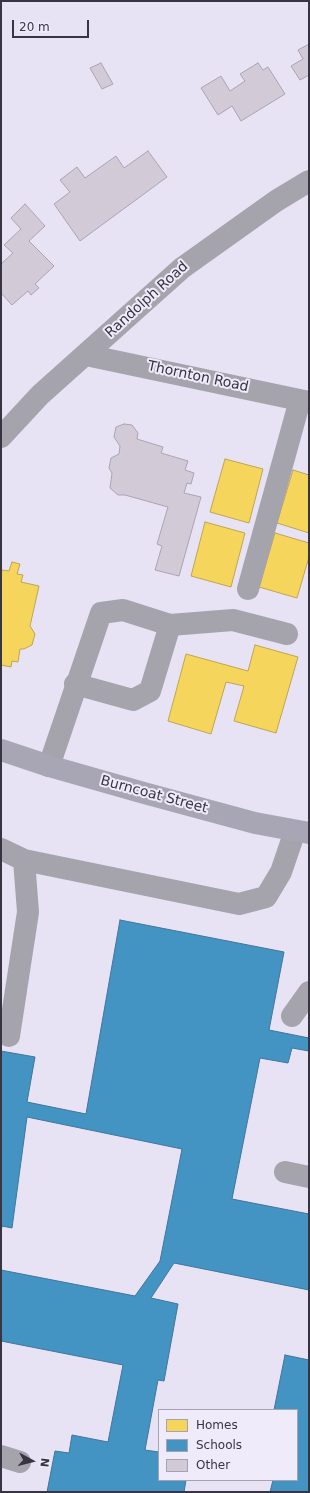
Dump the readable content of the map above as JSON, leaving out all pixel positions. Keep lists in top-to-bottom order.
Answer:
{
  "streets": {
    "main road": ["Burncoat Street"],
    "street": ["Randolph Road", "Thornton Road"]
  },
  "crossings": [
    ["Randolph Road", "Thornton Road"]
  ],
  "legend": ["Homes", "Schools", "Other"],
  "scale_bar": "20 m",
  "north": "right"
}
